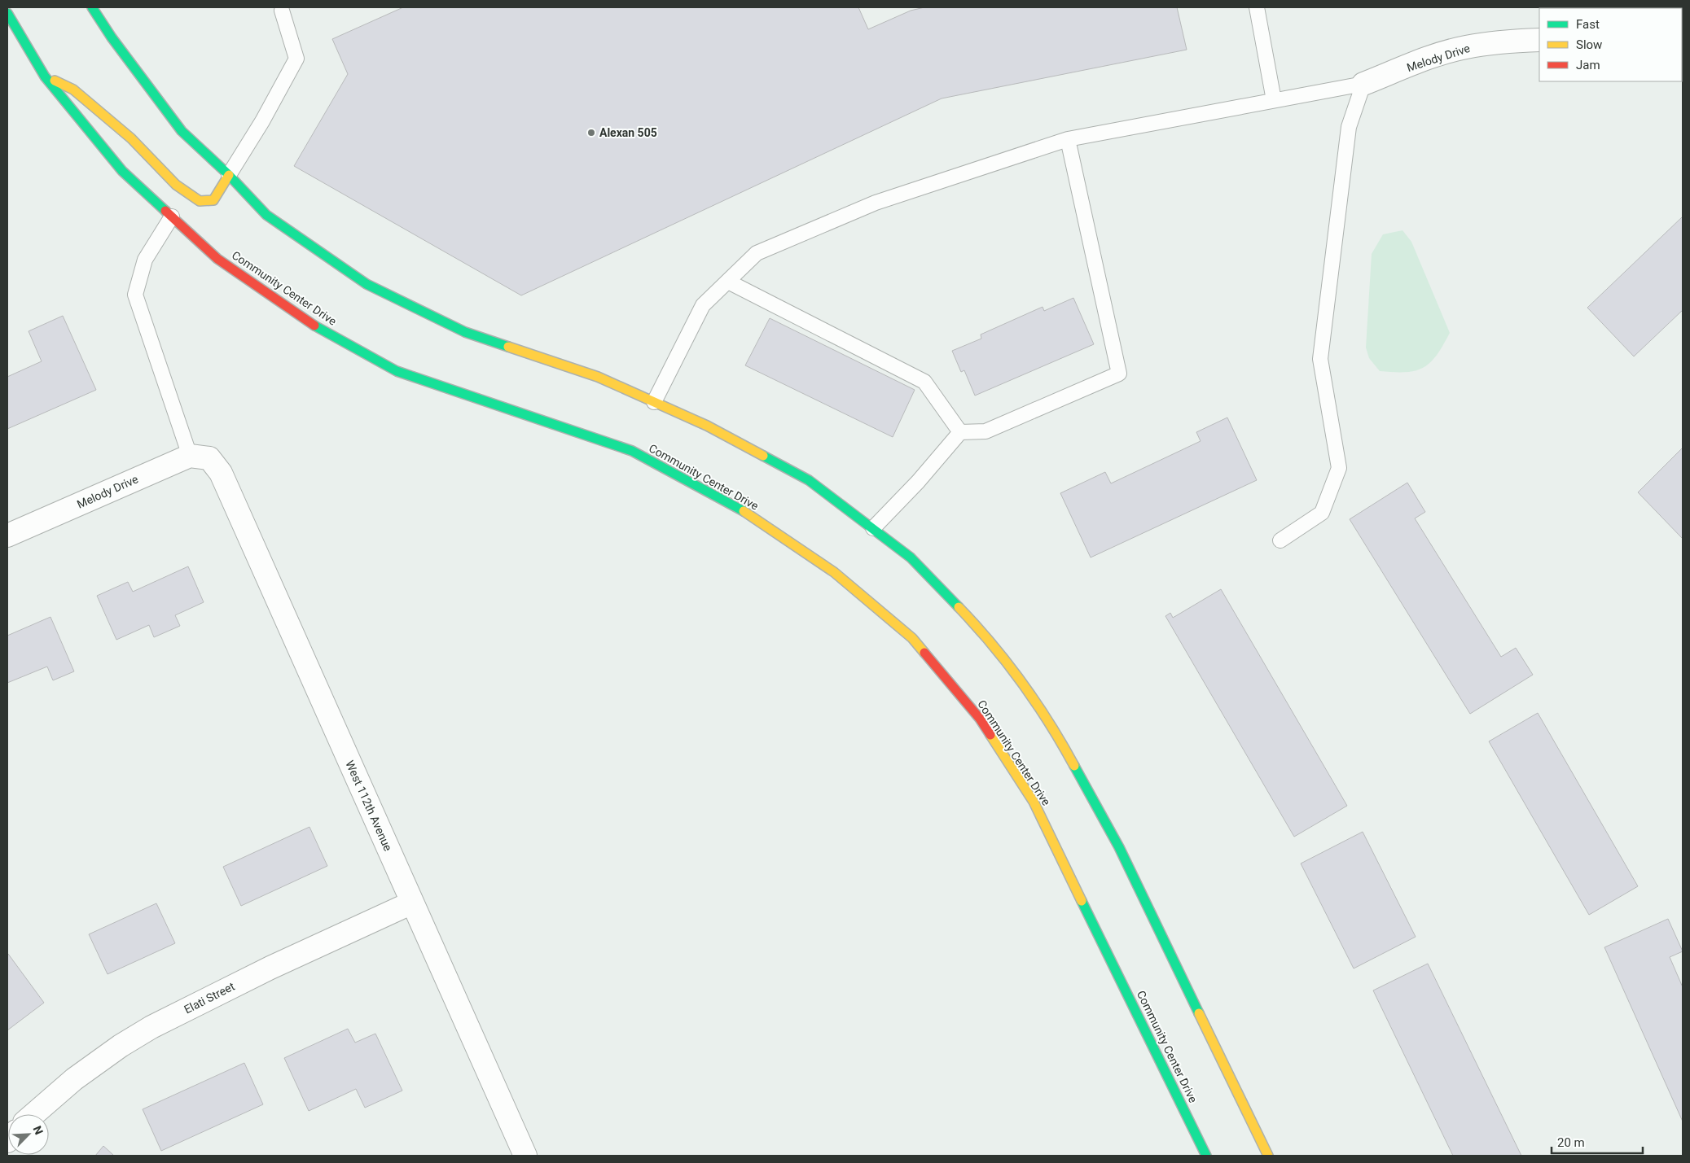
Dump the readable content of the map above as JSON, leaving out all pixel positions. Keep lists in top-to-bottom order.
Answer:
{
  "streets": {
    "main road": ["Community Center Drive"],
    "street": ["Melody Drive", "West 112th Avenue", "Elati Street"]
  },
  "crossings": [
    ["Melody Drive", "West 112th Avenue"],
    ["West 112th Avenue", "Elati Street"]
  ],
  "places": ["Alexan 505"],
  "legend": ["Fast", "Slow", "Jam"],
  "scale_bar": "20 m",
  "north": "top right"
}
